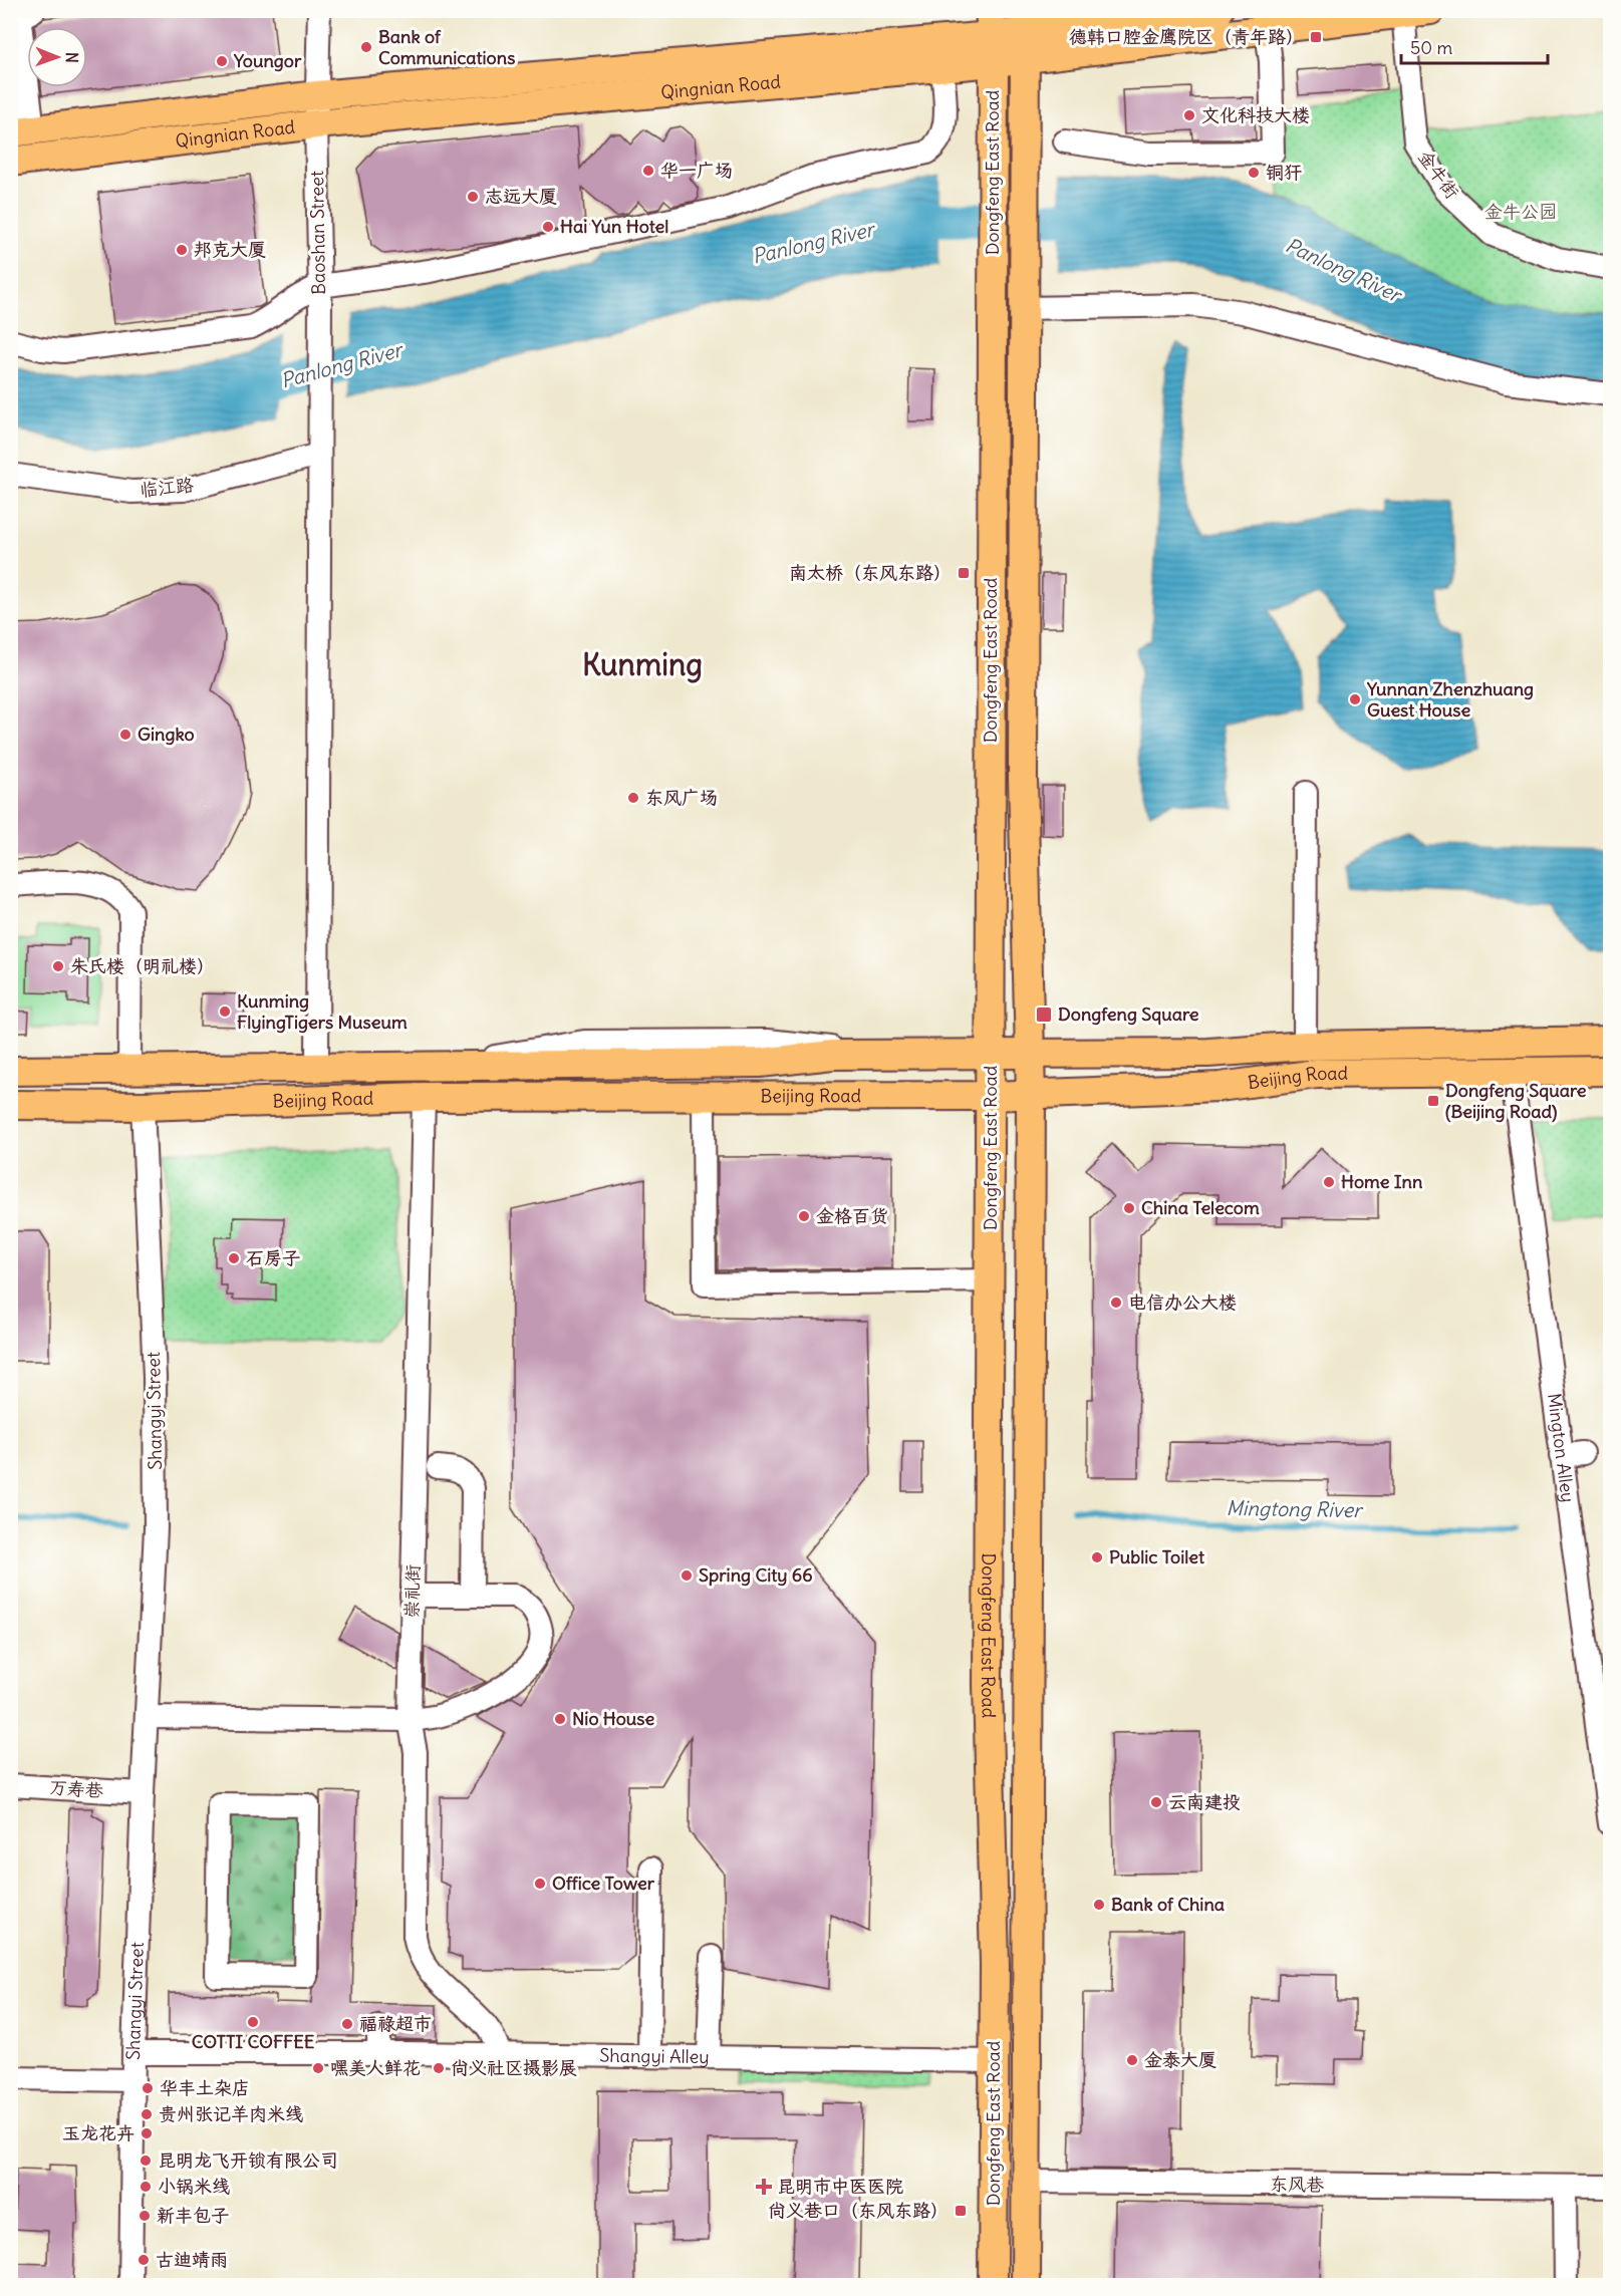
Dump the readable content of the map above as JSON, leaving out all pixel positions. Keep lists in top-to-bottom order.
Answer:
{
  "streets": {
    "main road": ["Qingnian Road", "Dongfeng East Road", "Beijing Road"],
    "street": [
      "金牛街",
      "Baoshan Street",
      "临江路",
      "Shangyi Street",
      "Mington Alley",
      "崇礼街",
      "万寿巷",
      "Shangyi Alley",
      "东风巷"
    ]
  },
  "crossings": [
    ["Qingnian Road", "Dongfeng East Road"],
    ["Qingnian Road", "金牛街"],
    ["Qingnian Road", "Baoshan Street"],
    ["Dongfeng East Road", "Beijing Road"],
    ["Dongfeng East Road", "Shangyi Alley"],
    ["Dongfeng East Road", "东风巷"],
    ["Baoshan Street", "临江路"],
    ["Baoshan Street", "Beijing Road"],
    ["Beijing Road", "Shangyi Street"],
    ["Beijing Road", "Mington Alley"],
    ["Beijing Road", "崇礼街"],
    ["Shangyi Street", "万寿巷"],
    ["Shangyi Street", "Shangyi Alley"],
    ["崇礼街", "Shangyi Alley"]
  ],
  "districts": ["Kunming"],
  "water": ["Panlong River", "Mingtong River"],
  "parks": ["金牛公园"],
  "places": {
    "transit": [
      "德韩口腔金鹰院区（青年路）",
      "南太桥（东风东路）",
      "Dongfeng Square",
      "Dongfeng Square (Beijing Road)",
      "尚义巷口（东风东路）"
    ],
    "other": [
      "Bank of Communications",
      "Youngor",
      "文化科技大楼",
      "华一广场",
      "铜犴",
      "志远大厦",
      "Hai Yun Hotel",
      "邦克大厦",
      "Yunnan Zhenzhuang Guest House",
      "Gingko",
      "东风广场",
      "朱氏楼（明礼楼）",
      "Kunming FlyingTigers Museum",
      "Home Inn",
      "China Telecom",
      "金格百货",
      "石房子",
      "电信办公大楼",
      "Public Toilet",
      "Spring City 66",
      "Nio House",
      "云南建投",
      "Office Tower",
      "Bank of China",
      "COTTI COFFEE",
      "福禄超市",
      "金泰大厦",
      "嘿美人鲜花",
      "尚义社区摄影展",
      "华丰土杂店",
      "贵州张记羊肉米线",
      "玉龙花卉",
      "昆明龙飞开锁有限公司",
      "小锅米线",
      "新丰包子",
      "古迪靖雨"
    ],
    "health": ["昆明市中医医院"]
  },
  "scale_bar": "50 m",
  "north": "right"
}
